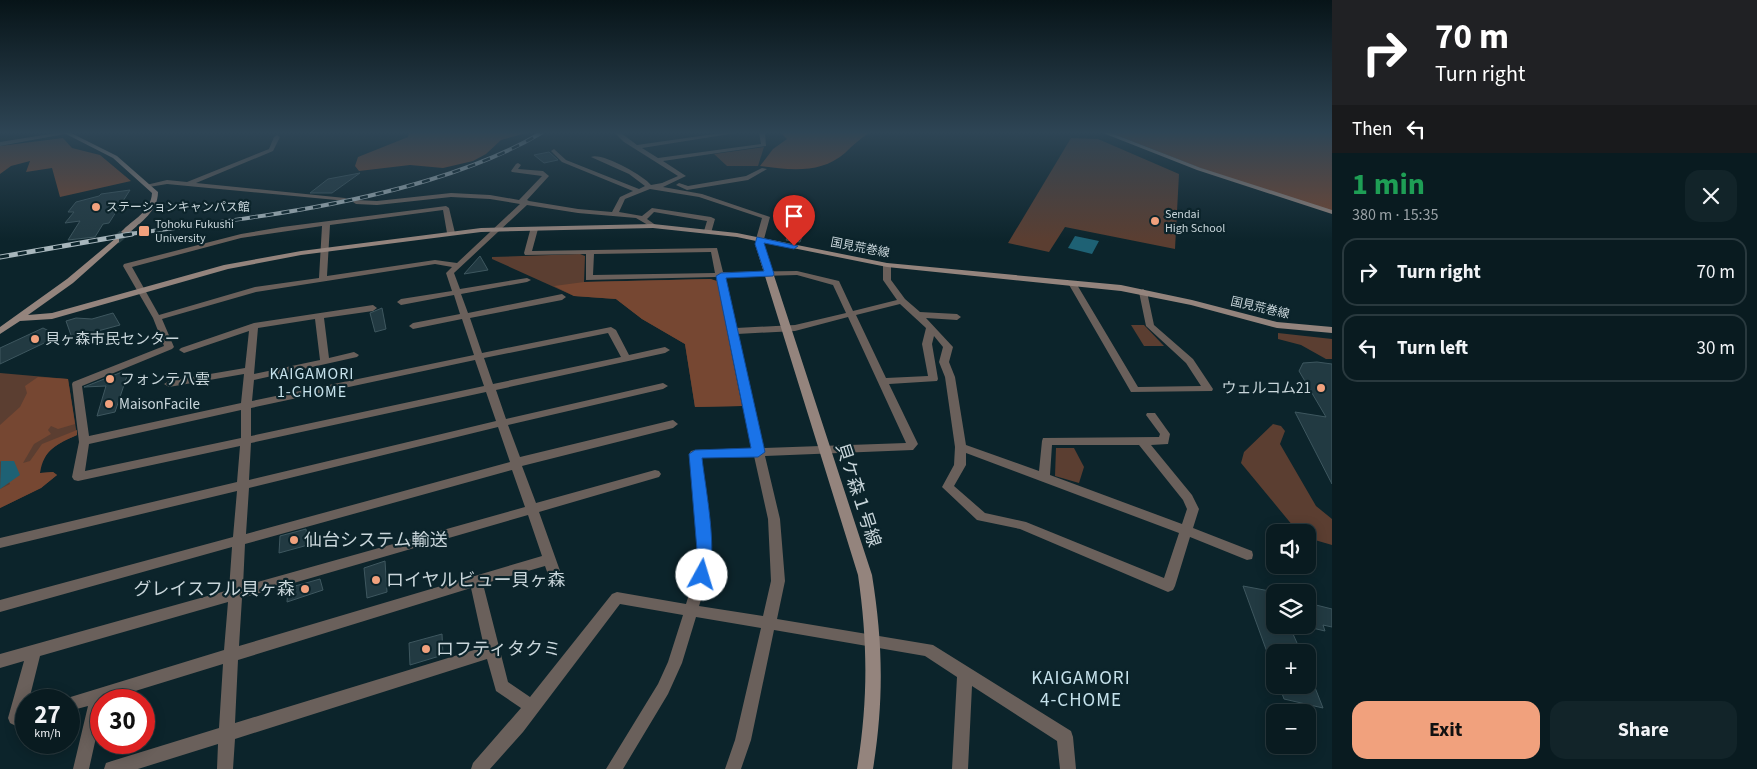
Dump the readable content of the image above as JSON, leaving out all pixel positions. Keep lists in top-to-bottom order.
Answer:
{
  "streets": {
    "street": ["国見荒巻線", "貝ケ森１号線"]
  },
  "crossings": [
    ["国見荒巻線", "貝ケ森１号線"]
  ],
  "districts": ["KAIGAMORI 1-CHOME", "KAIGAMORI 4-CHOME"],
  "places": {
    "other": [
      "ステーションキャンパス館",
      "Sendai High School",
      "貝ヶ森市民センター",
      "フォンテ八雲",
      "ウェルコム21",
      "MaisonFacile",
      "仙台システム輸送",
      "ロイヤルビュー貝ヶ森",
      "グレイスフル貝ヶ森",
      "ロフティタクミ"
    ],
    "transit": ["Tohoku Fukushi University"]
  },
  "page": {
    "turn": ["70 m", "Turn right"],
    "then": "Then",
    "heading": ["1 min", "380 m · 15:35"],
    "list": [
      {
        "name": "Turn right",
        "value": "70 m"
      },
      {
        "name": "Turn left",
        "value": "30 m"
      }
    ],
    "map_buttons": ["+", "−"],
    "speed": "27 km/h",
    "limit": "30",
    "buttons": ["Exit", "Share"]
  }
}
